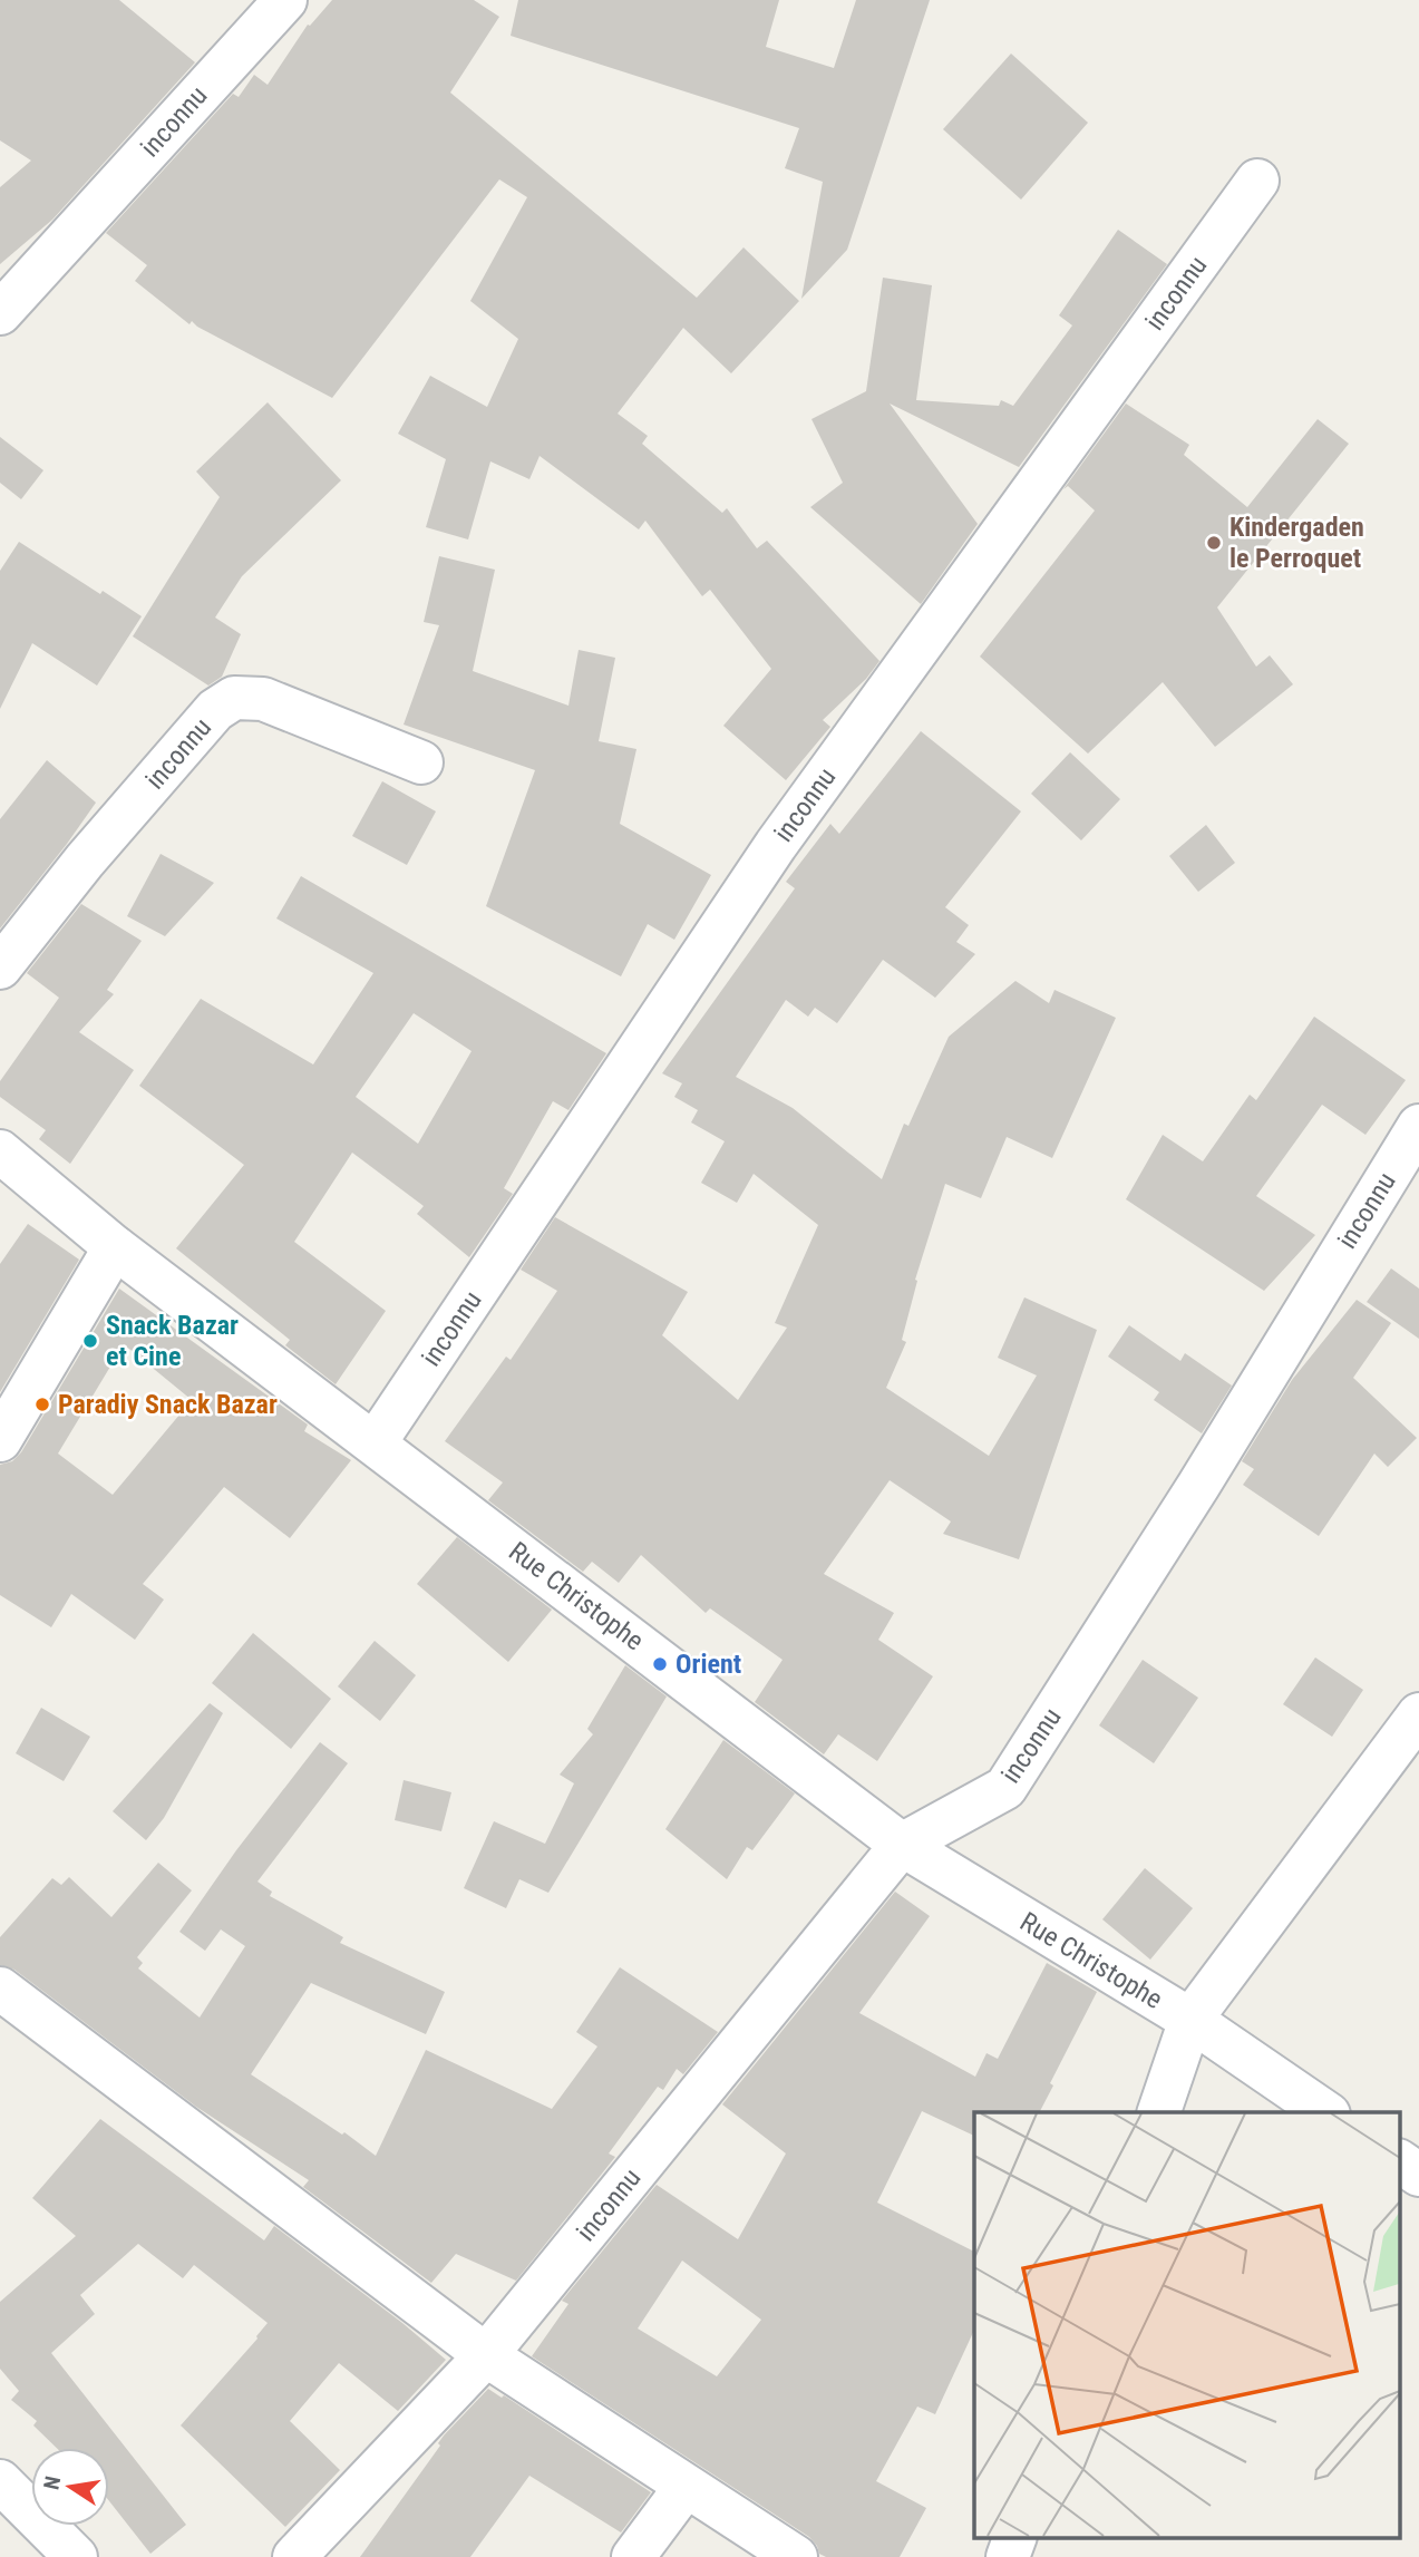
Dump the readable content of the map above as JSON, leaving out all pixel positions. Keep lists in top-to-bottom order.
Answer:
{
  "streets": {
    "street": ["inconnu", "Rue Christophe"]
  },
  "crossings": [
    ["inconnu", "Rue Christophe"]
  ],
  "places": [
    "Kindergaden le Perroquet",
    "Snack Bazar et Cine",
    "Paradiy Snack Bazar",
    "Orient"
  ],
  "north": "left"
}
